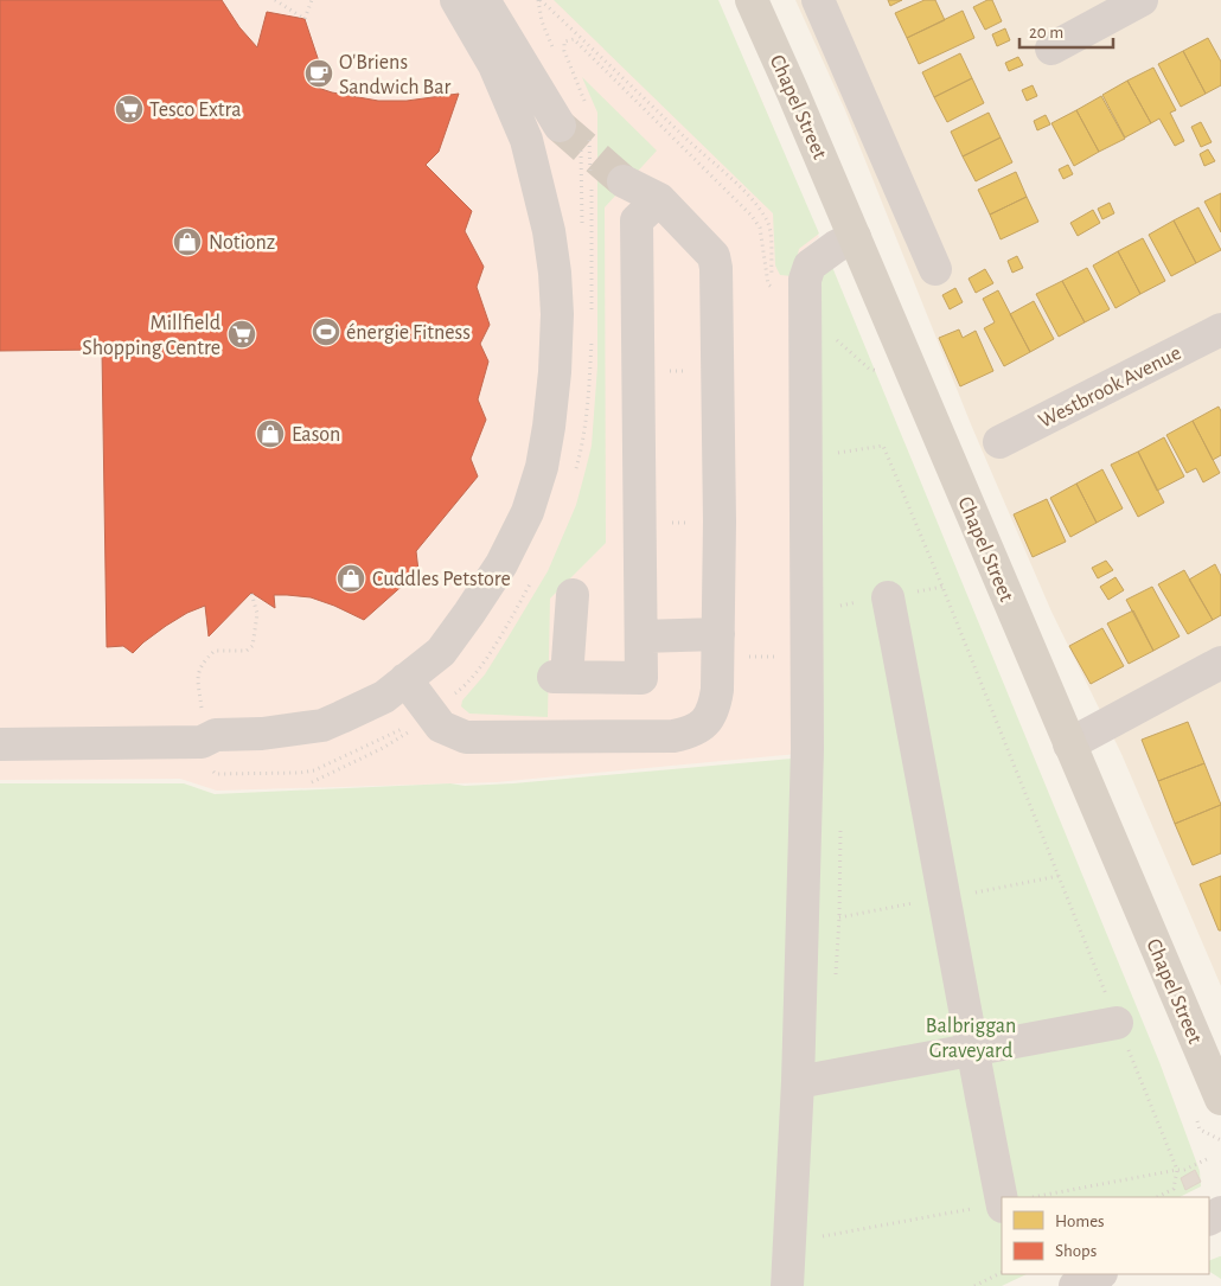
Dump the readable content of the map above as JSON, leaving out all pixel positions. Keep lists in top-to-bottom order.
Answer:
{
  "streets": {
    "main road": ["Chapel Street"],
    "street": ["Westbrook Avenue"]
  },
  "parks": ["Balbriggan Graveyard"],
  "places": {
    "cafe": ["O'Briens Sandwich Bar"],
    "supermarket": ["Tesco Extra", "Millfield Shopping Centre"],
    "shop": ["Notionz", "Eason", "Cuddles Petstore"],
    "sports": ["énergie Fitness"]
  },
  "legend": ["Homes", "Shops"],
  "scale_bar": "20 m"
}
